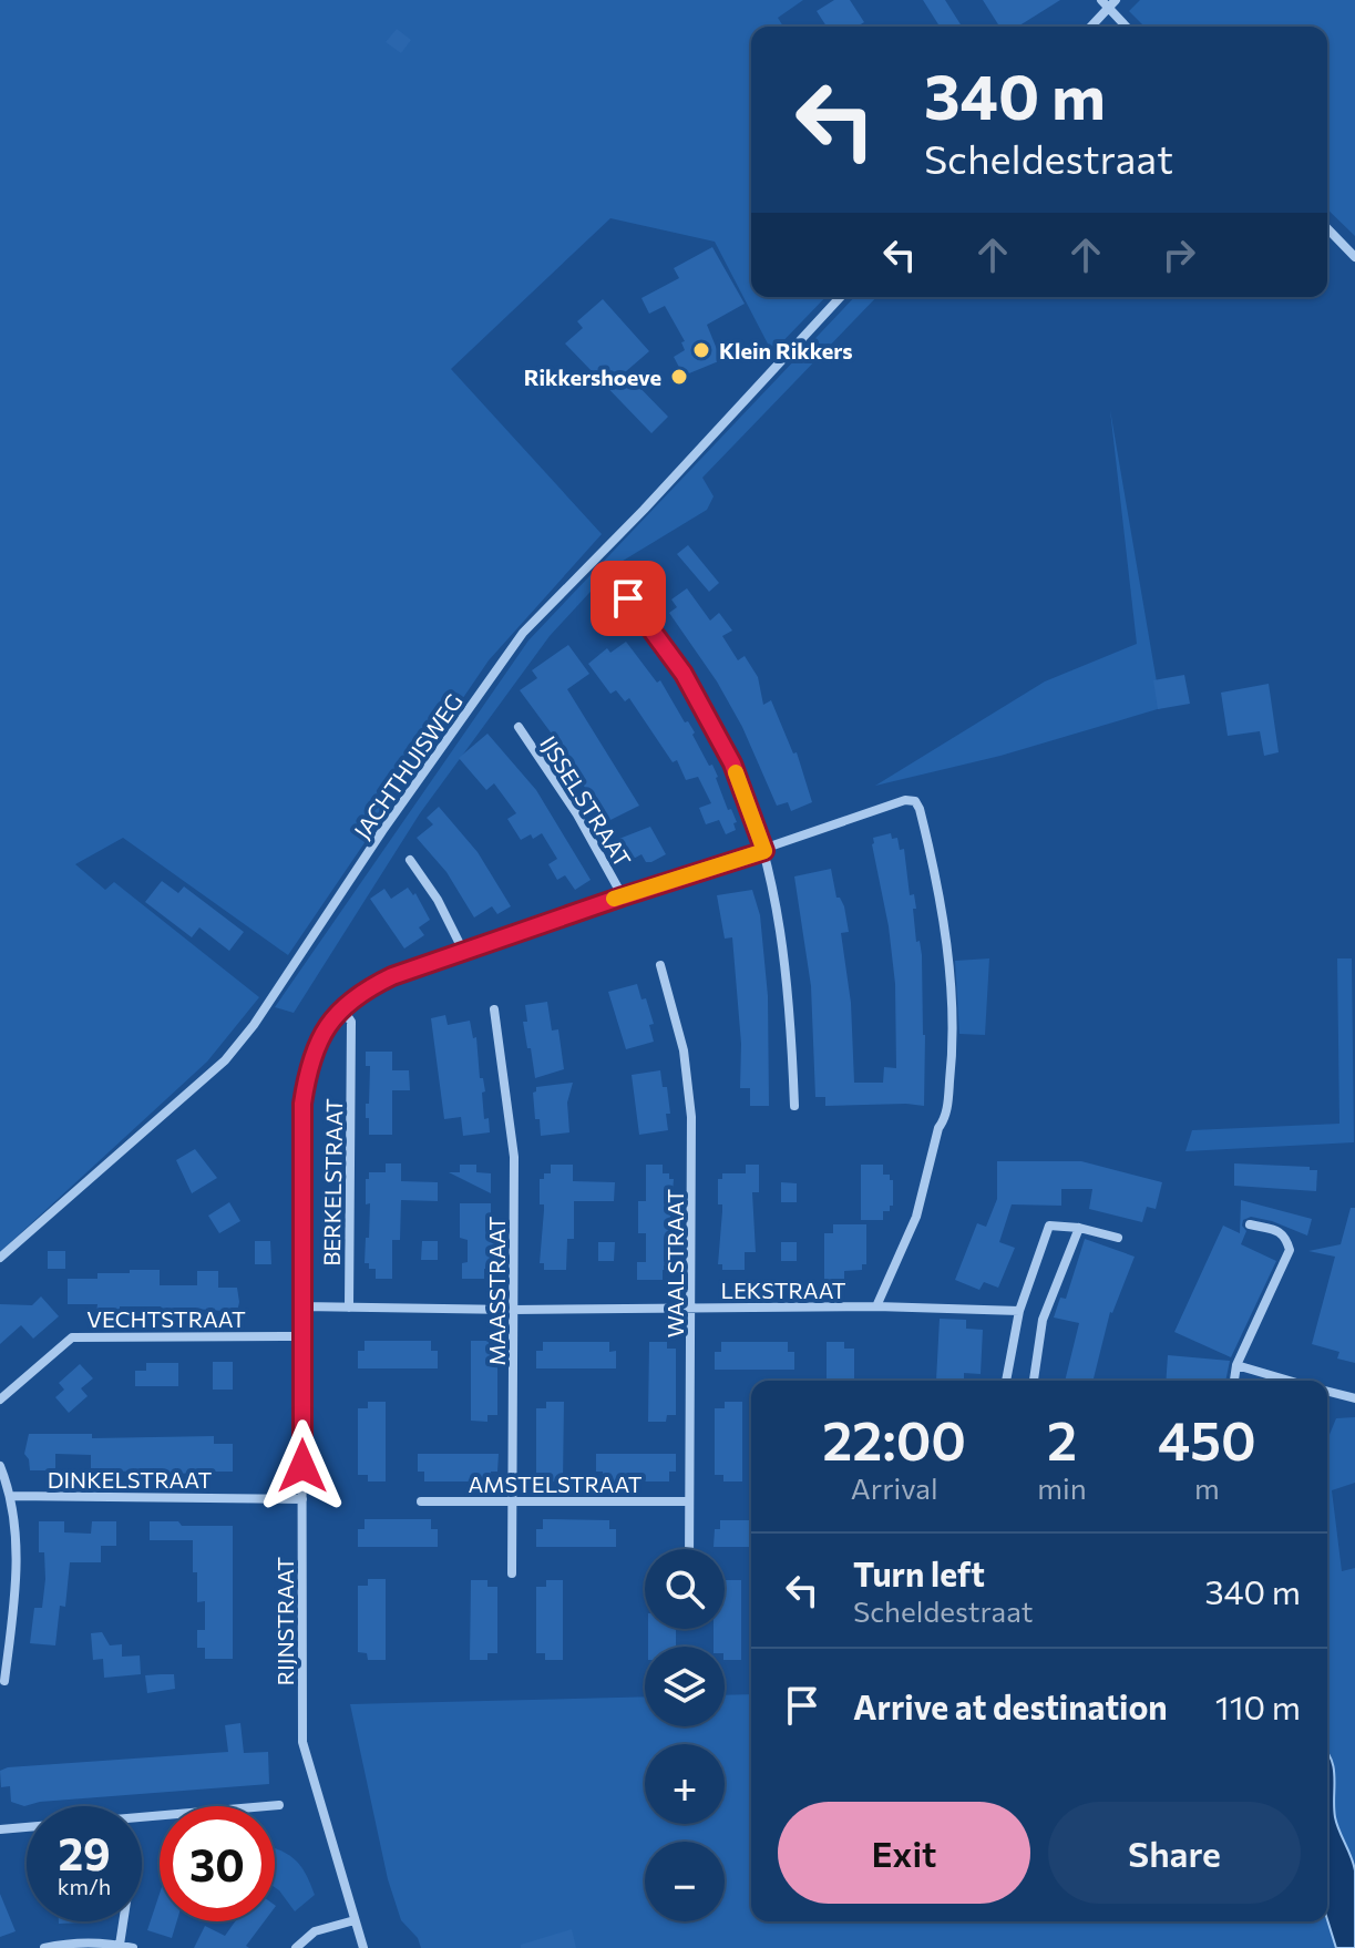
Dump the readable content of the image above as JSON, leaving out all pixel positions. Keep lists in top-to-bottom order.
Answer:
{
  "streets": {
    "street": [
      "JACHTHUISWEG",
      "IJSSELSTRAAT",
      "BERKELSTRAAT",
      "WAALSTRAAT",
      "LEKSTRAAT",
      "MAASSTRAAT",
      "VECHTSTRAAT",
      "DINKELSTRAAT",
      "AMSTELSTRAAT",
      "RIJNSTRAAT"
    ]
  },
  "crossings": [
    ["IJSSELSTRAAT", "RIJNSTRAAT"],
    ["BERKELSTRAAT", "LEKSTRAAT"],
    ["BERKELSTRAAT", "RIJNSTRAAT"],
    ["WAALSTRAAT", "LEKSTRAAT"],
    ["WAALSTRAAT", "AMSTELSTRAAT"],
    ["LEKSTRAAT", "MAASSTRAAT"],
    ["LEKSTRAAT", "RIJNSTRAAT"],
    ["MAASSTRAAT", "AMSTELSTRAAT"],
    ["VECHTSTRAAT", "RIJNSTRAAT"],
    ["DINKELSTRAAT", "RIJNSTRAAT"]
  ],
  "places": ["Klein Rikkers", "Rikkershoeve"],
  "page": {
    "turn": ["340 m", "Scheldestraat"],
    "eta": [
      "22:00",
      "Arrival",
      "2",
      "min",
      "450",
      "m"
    ],
    "list": [
      {
        "name": "Turn left",
        "note": "Scheldestraat",
        "value": "340 m"
      },
      {
        "name": "Arrive at destination",
        "value": "110 m"
      }
    ],
    "map_buttons": ["+", "−"],
    "buttons": ["Exit", "Share"],
    "speed": "29 km/h",
    "limit": "30"
  }
}
